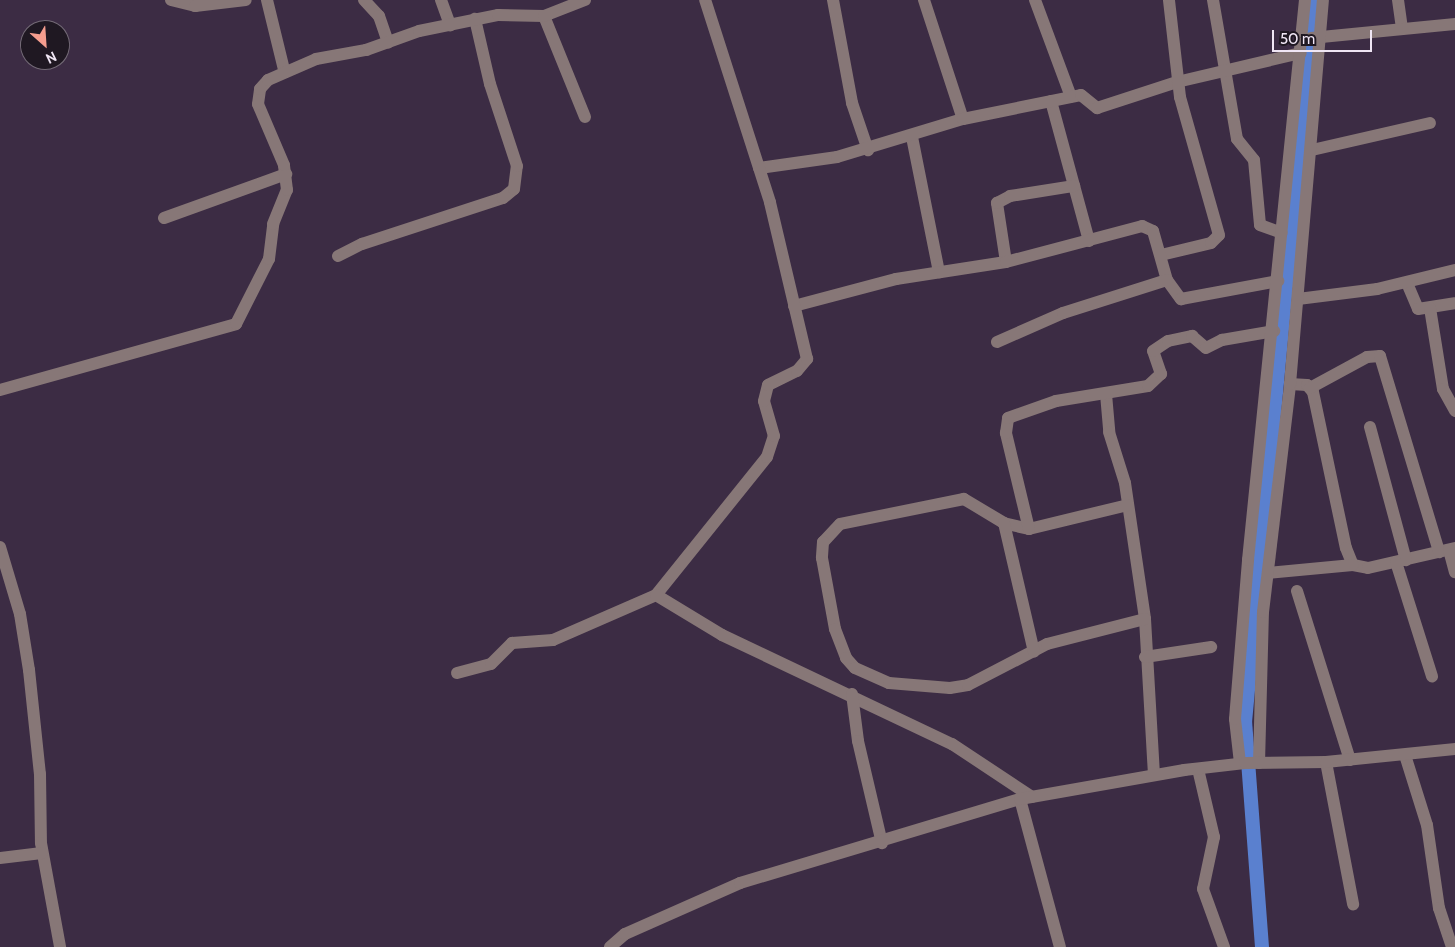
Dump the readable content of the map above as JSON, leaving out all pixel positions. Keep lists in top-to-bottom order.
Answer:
{
  "scale_bar": "50 m",
  "north": "bottom right"
}
